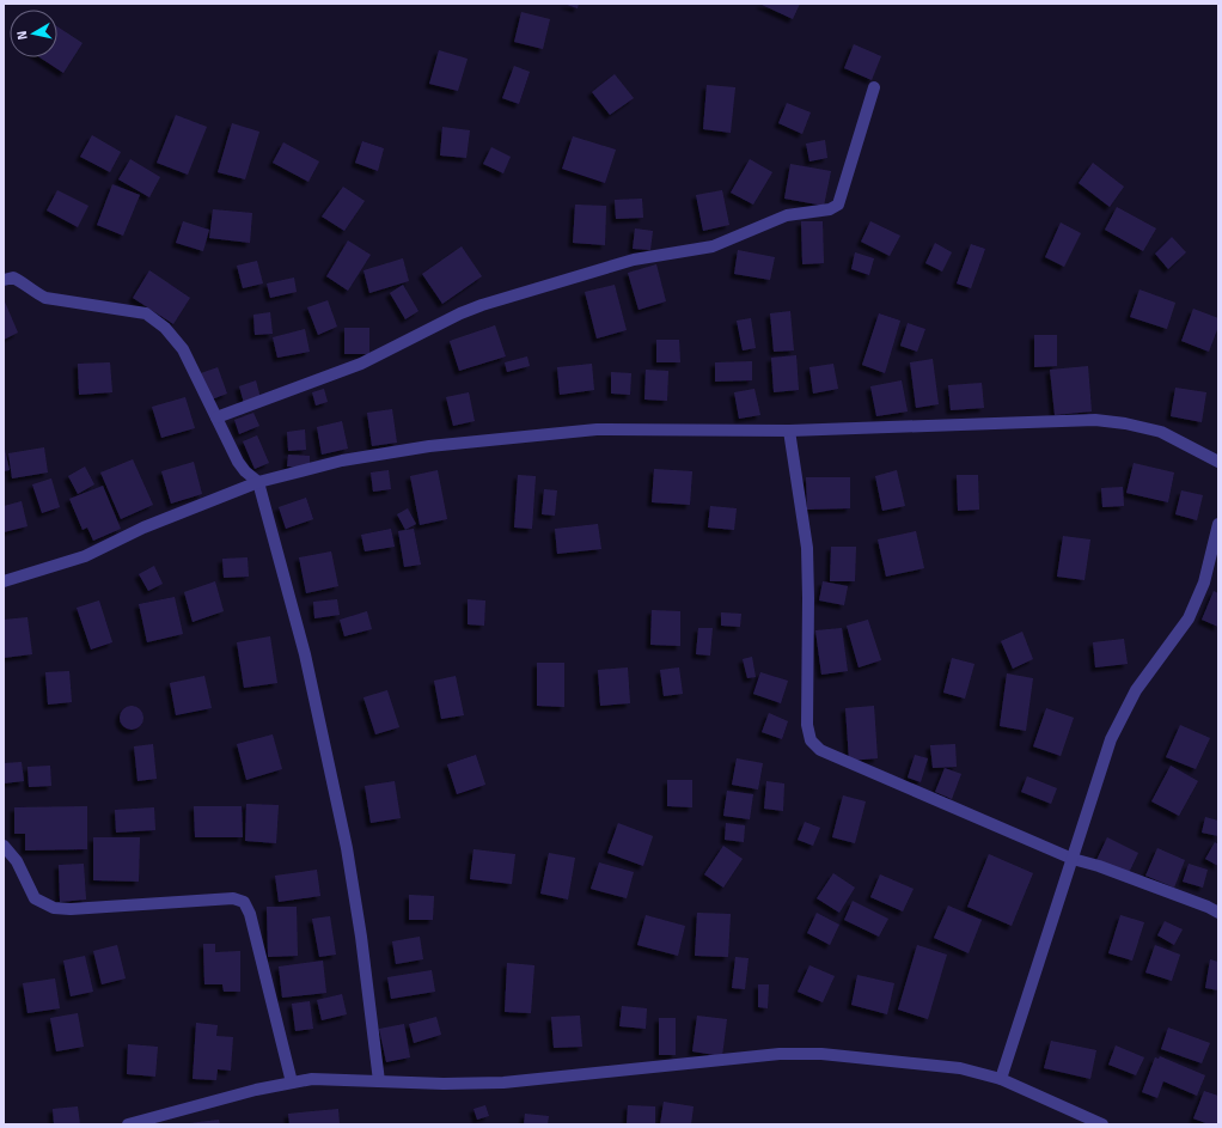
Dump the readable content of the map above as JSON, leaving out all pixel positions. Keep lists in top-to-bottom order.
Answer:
{
  "north": "left"
}
